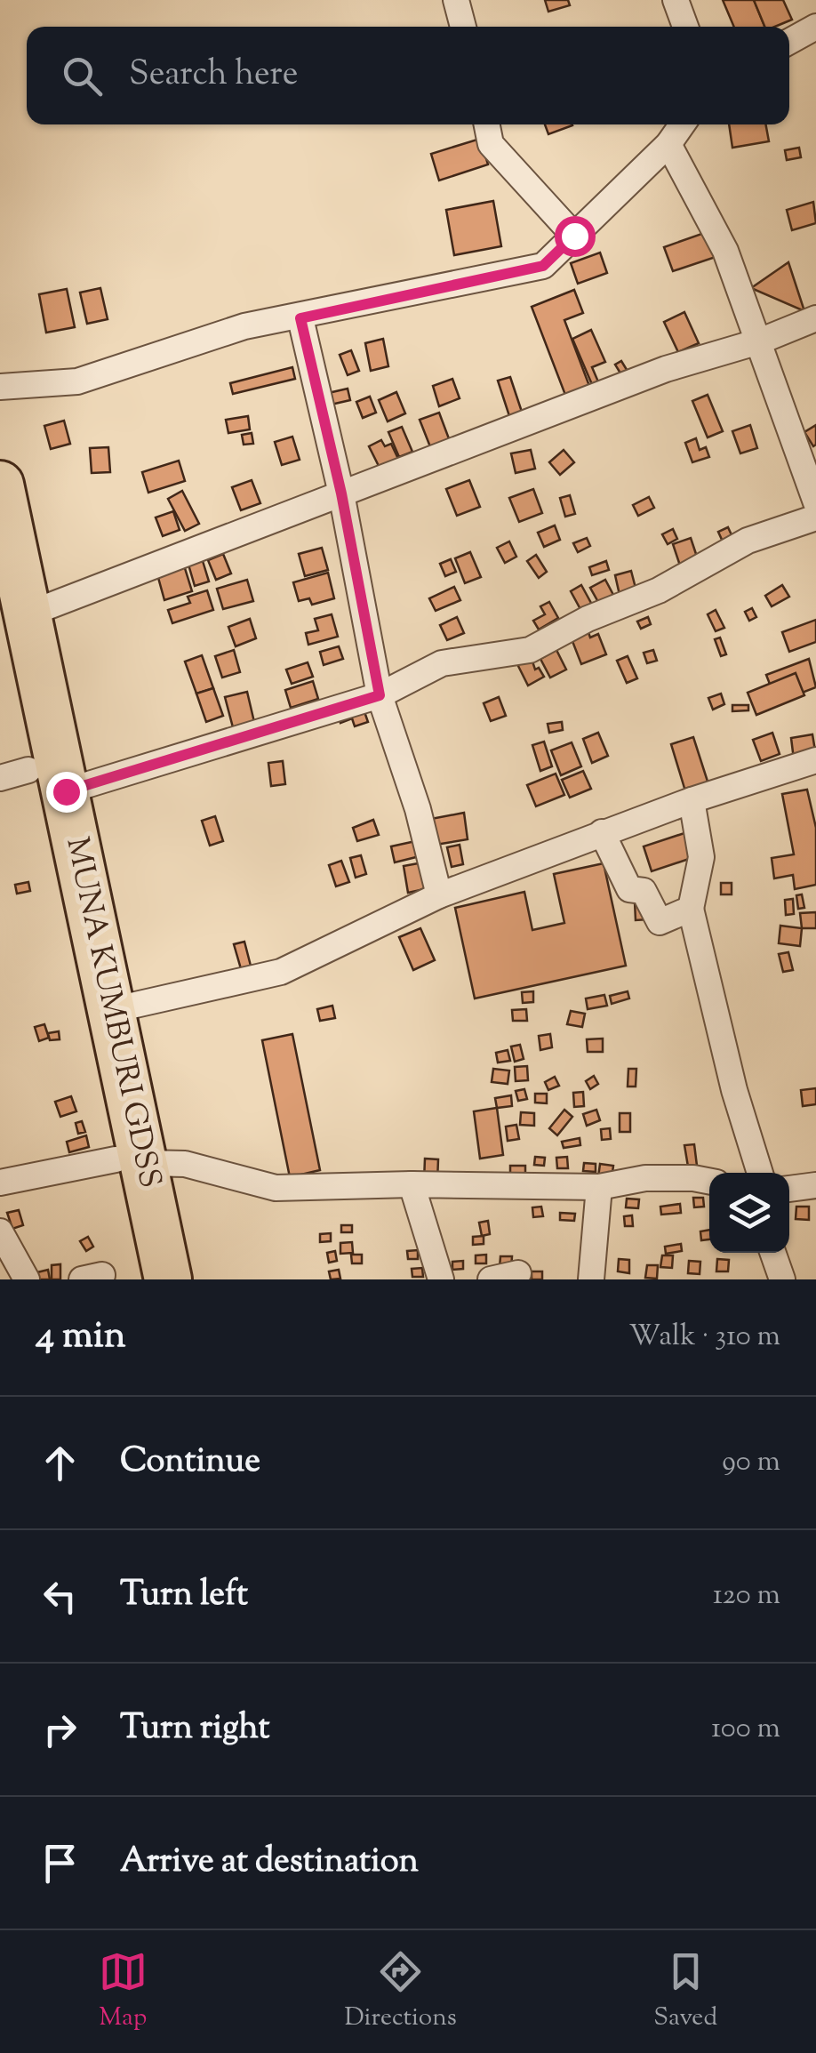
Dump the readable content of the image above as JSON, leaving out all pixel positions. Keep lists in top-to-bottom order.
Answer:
{
  "streets": {
    "highway": ["MUNA KUMBURI GDSS"]
  },
  "page": {
    "search": "Search here",
    "heading": ["4 min", "Walk · 310 m"],
    "list": [
      ["Continue", "90 m"],
      ["Turn left", "120 m"],
      ["Turn right", "100 m"],
      "Arrive at destination"
    ],
    "nav": ["Map", "Directions", "Saved"]
  }
}
